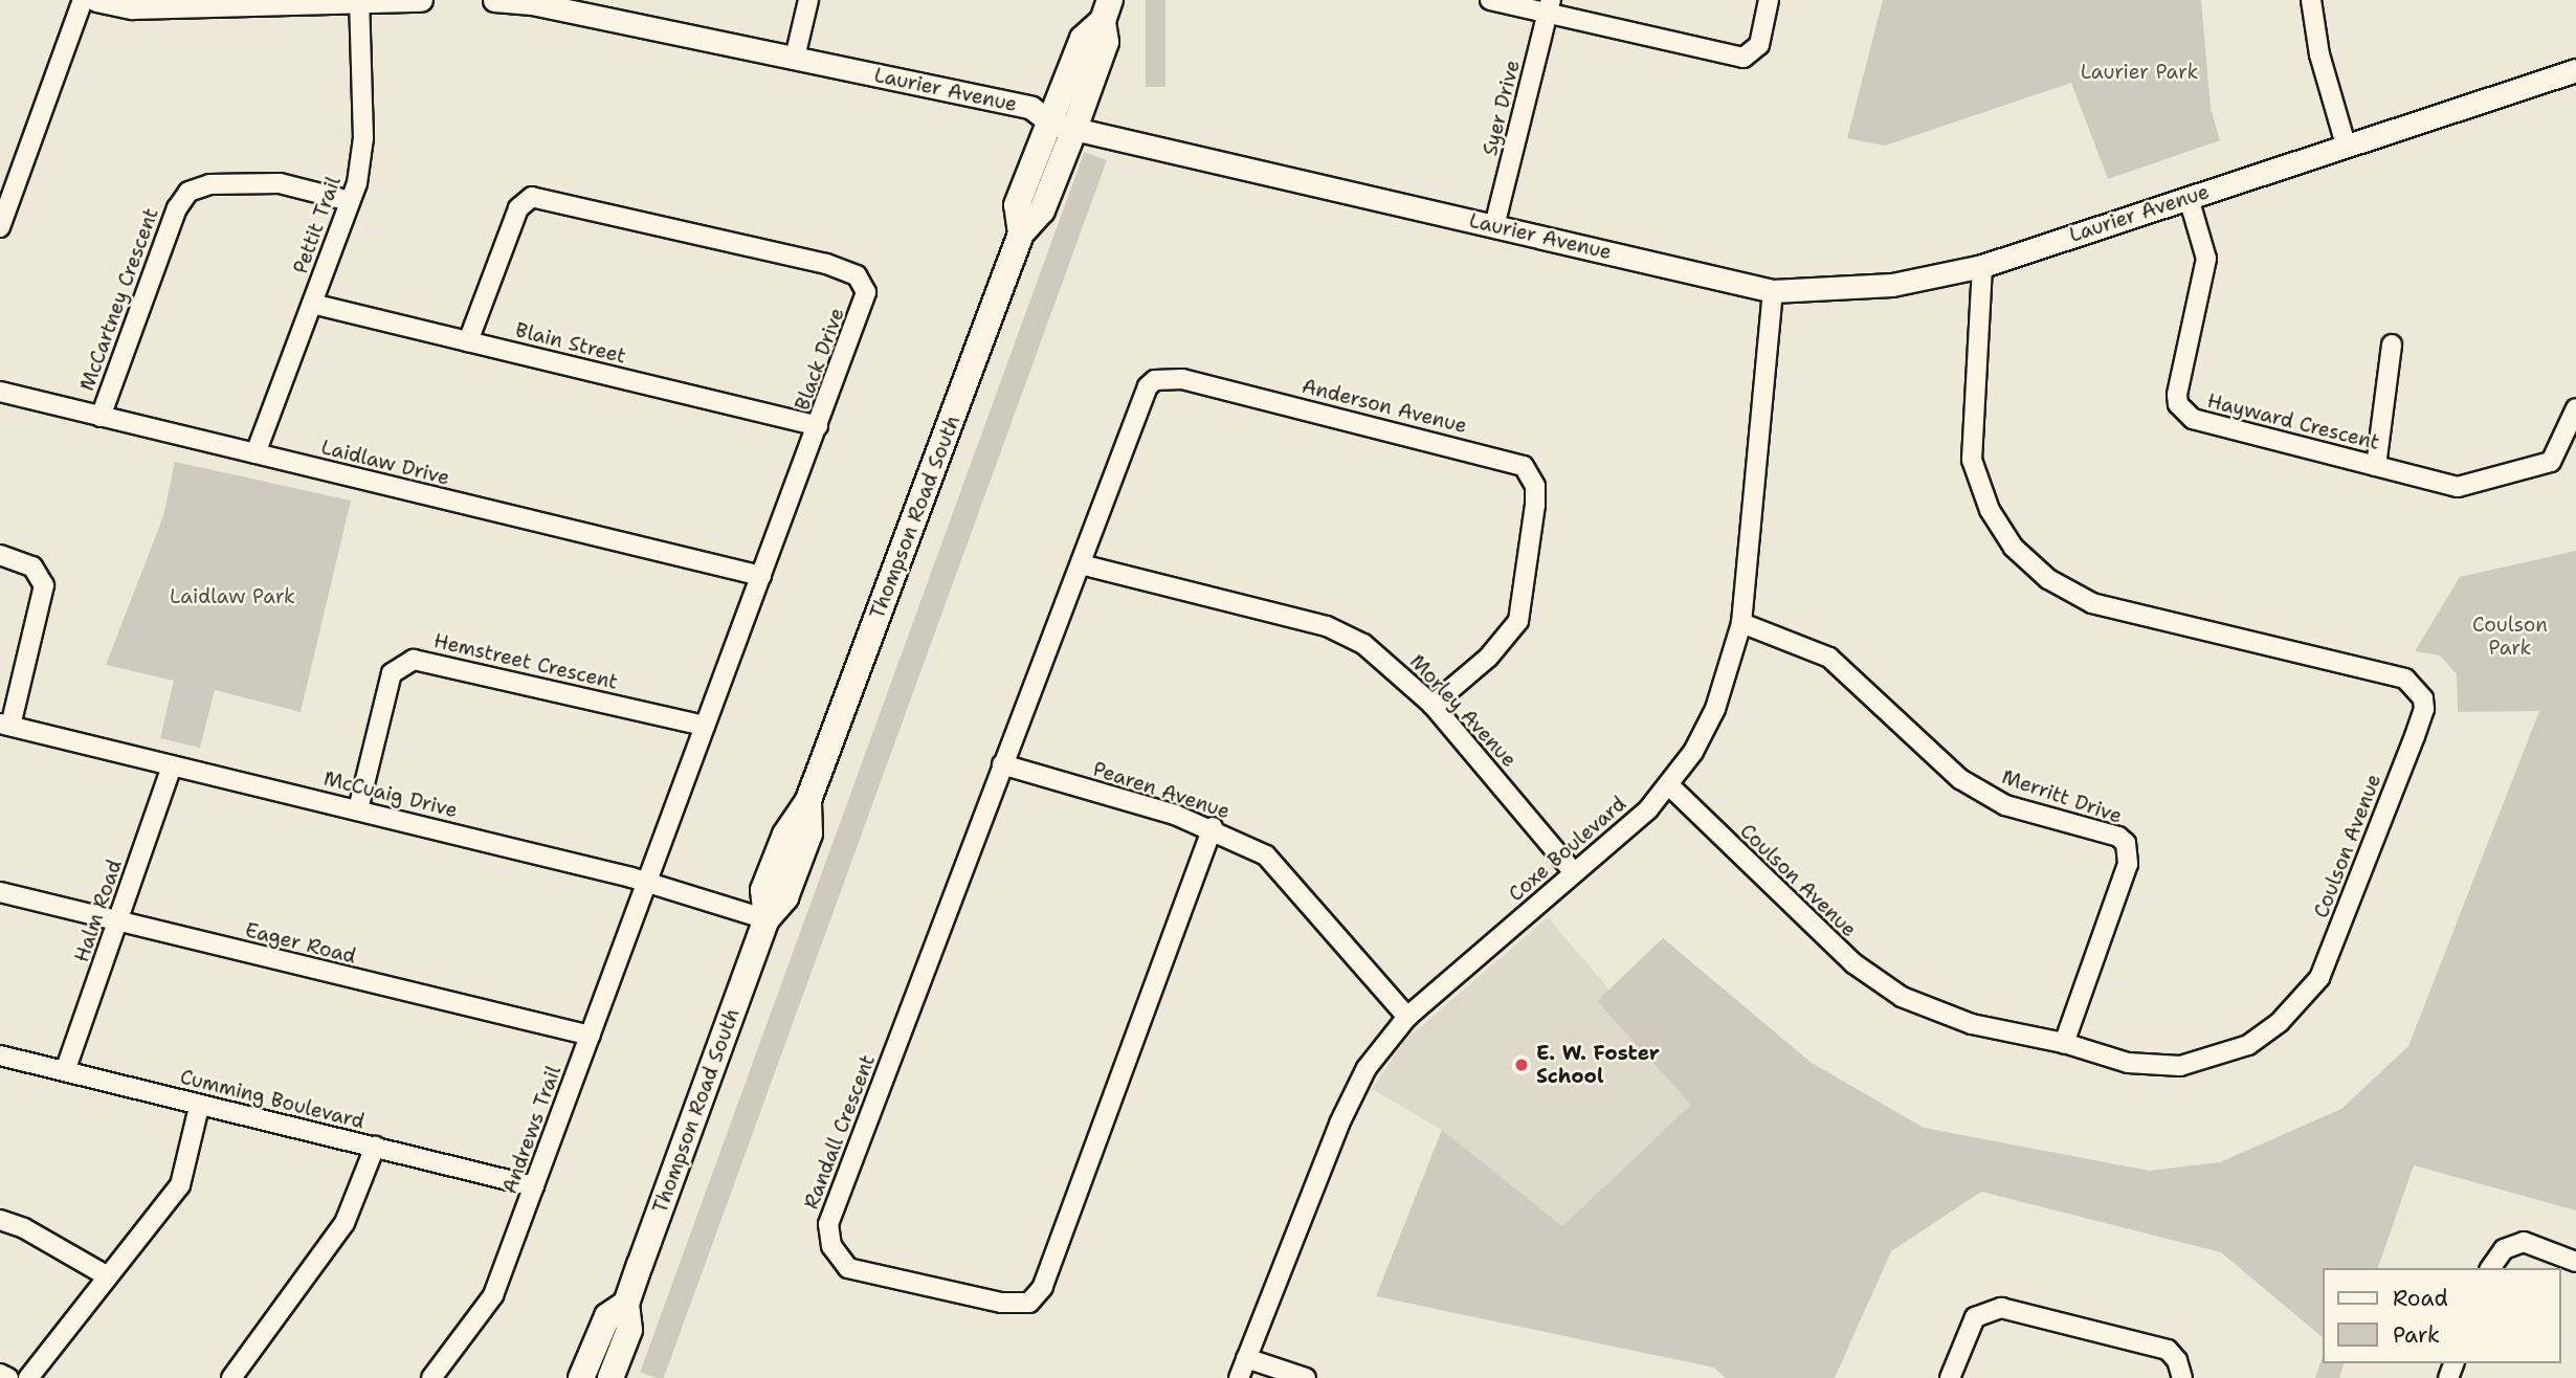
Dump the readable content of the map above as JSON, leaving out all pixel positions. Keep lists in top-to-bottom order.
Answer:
{
  "streets": {
    "main road": ["Thompson Road South"],
    "street": [
      "Laurier Avenue",
      "Syer Drive",
      "Pettit Trail",
      "McCartney Crescent",
      "Blain Street",
      "Black Drive",
      "Anderson Avenue",
      "Hayward Crescent",
      "Laidlaw Drive",
      "Hemstreet Crescent",
      "Morley Avenue",
      "Pearen Avenue",
      "McCuaig Drive",
      "Merritt Drive",
      "Coulson Avenue",
      "Coxe Boulevard",
      "Halm Road",
      "Eager Road",
      "Cumming Boulevard",
      "Andrews Trail",
      "Randall Crescent"
    ]
  },
  "crossings": [
    ["Laurier Avenue", "Syer Drive"],
    ["Laurier Avenue", "Hayward Crescent"],
    ["Laurier Avenue", "Thompson Road South"],
    ["Laurier Avenue", "Coulson Avenue"],
    ["Laurier Avenue", "Coxe Boulevard"],
    ["Pettit Trail", "McCartney Crescent"],
    ["Pettit Trail", "Blain Street"],
    ["Pettit Trail", "Laidlaw Drive"],
    ["McCartney Crescent", "Laidlaw Drive"],
    ["Blain Street", "Black Drive"],
    ["Black Drive", "Laidlaw Drive"],
    ["Black Drive", "Hemstreet Crescent"],
    ["Black Drive", "McCuaig Drive"],
    ["Black Drive", "Andrews Trail"],
    ["Anderson Avenue", "Morley Avenue"],
    ["Anderson Avenue", "Randall Crescent"],
    ["Thompson Road South", "McCuaig Drive"],
    ["Hemstreet Crescent", "McCuaig Drive"],
    ["Morley Avenue", "Coxe Boulevard"],
    ["Morley Avenue", "Randall Crescent"],
    ["Pearen Avenue", "Coxe Boulevard"],
    ["Pearen Avenue", "Randall Crescent"],
    ["McCuaig Drive", "Halm Road"],
    ["McCuaig Drive", "Andrews Trail"],
    ["Merritt Drive", "Coulson Avenue"],
    ["Merritt Drive", "Coxe Boulevard"],
    ["Coulson Avenue", "Coxe Boulevard"],
    ["Halm Road", "Eager Road"],
    ["Halm Road", "Cumming Boulevard"],
    ["Eager Road", "Andrews Trail"],
    ["Cumming Boulevard", "Andrews Trail"]
  ],
  "parks": ["Laurier Park", "Laidlaw Park", "Coulson Park"],
  "places": ["E. W. Foster School"],
  "legend": ["Road", "Park"]
}
